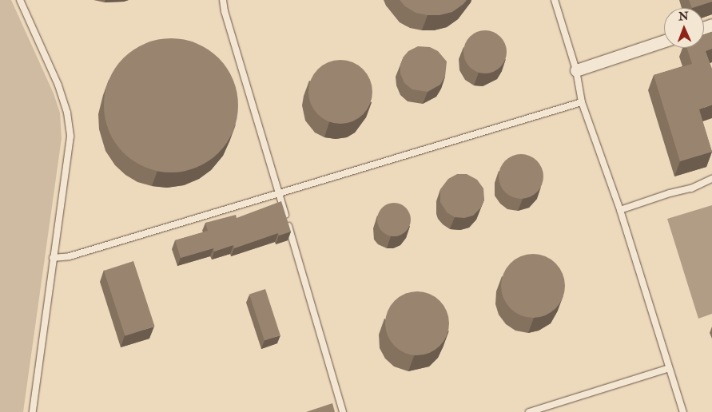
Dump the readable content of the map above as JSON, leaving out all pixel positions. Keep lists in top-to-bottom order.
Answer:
{
  "north": "top"
}
